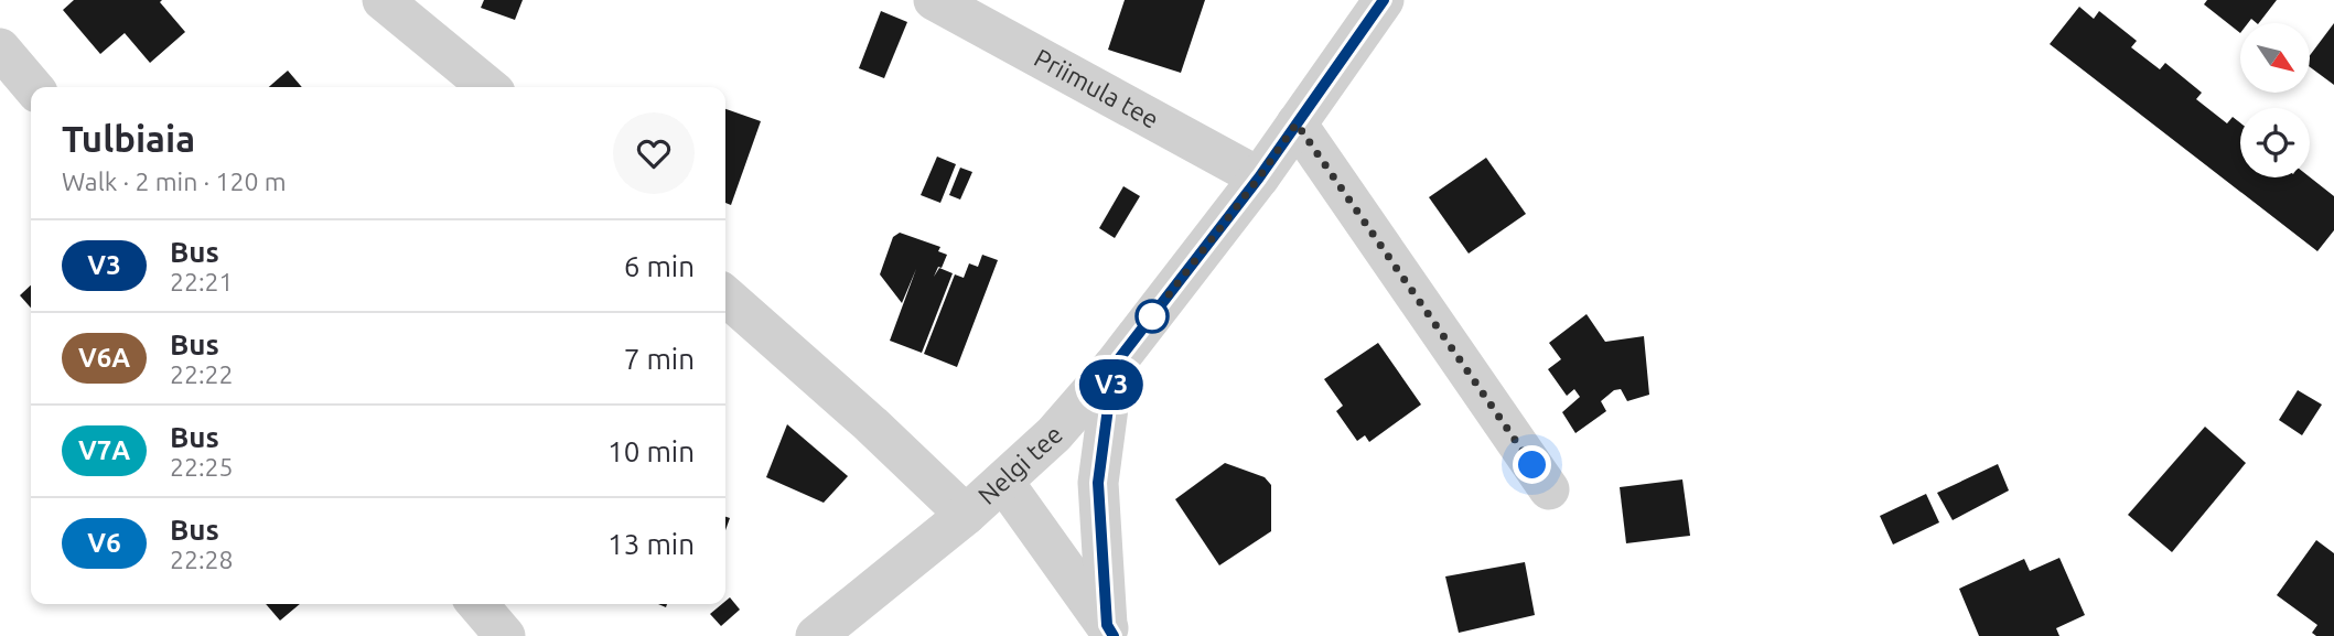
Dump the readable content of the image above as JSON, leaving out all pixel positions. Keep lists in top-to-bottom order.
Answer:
{
  "streets": {
    "street": ["Priimula tee", "Nelgi tee"]
  },
  "crossings": [
    ["Priimula tee", "Nelgi tee"]
  ],
  "lines": ["bus line V3"],
  "north": "bottom right",
  "page": {
    "on_map": "V3",
    "heading": ["Tulbiaia", "Walk · 2 min · 120 m"],
    "list": [
      {
        "mark": "V3",
        "name": "Bus",
        "note": "22:21",
        "value": "6 min"
      },
      {
        "mark": "V6A",
        "name": "Bus",
        "note": "22:22",
        "value": "7 min"
      },
      {
        "mark": "V7A",
        "name": "Bus",
        "note": "22:25",
        "value": "10 min"
      },
      {
        "mark": "V6",
        "name": "Bus",
        "note": "22:28",
        "value": "13 min"
      }
    ]
  }
}
